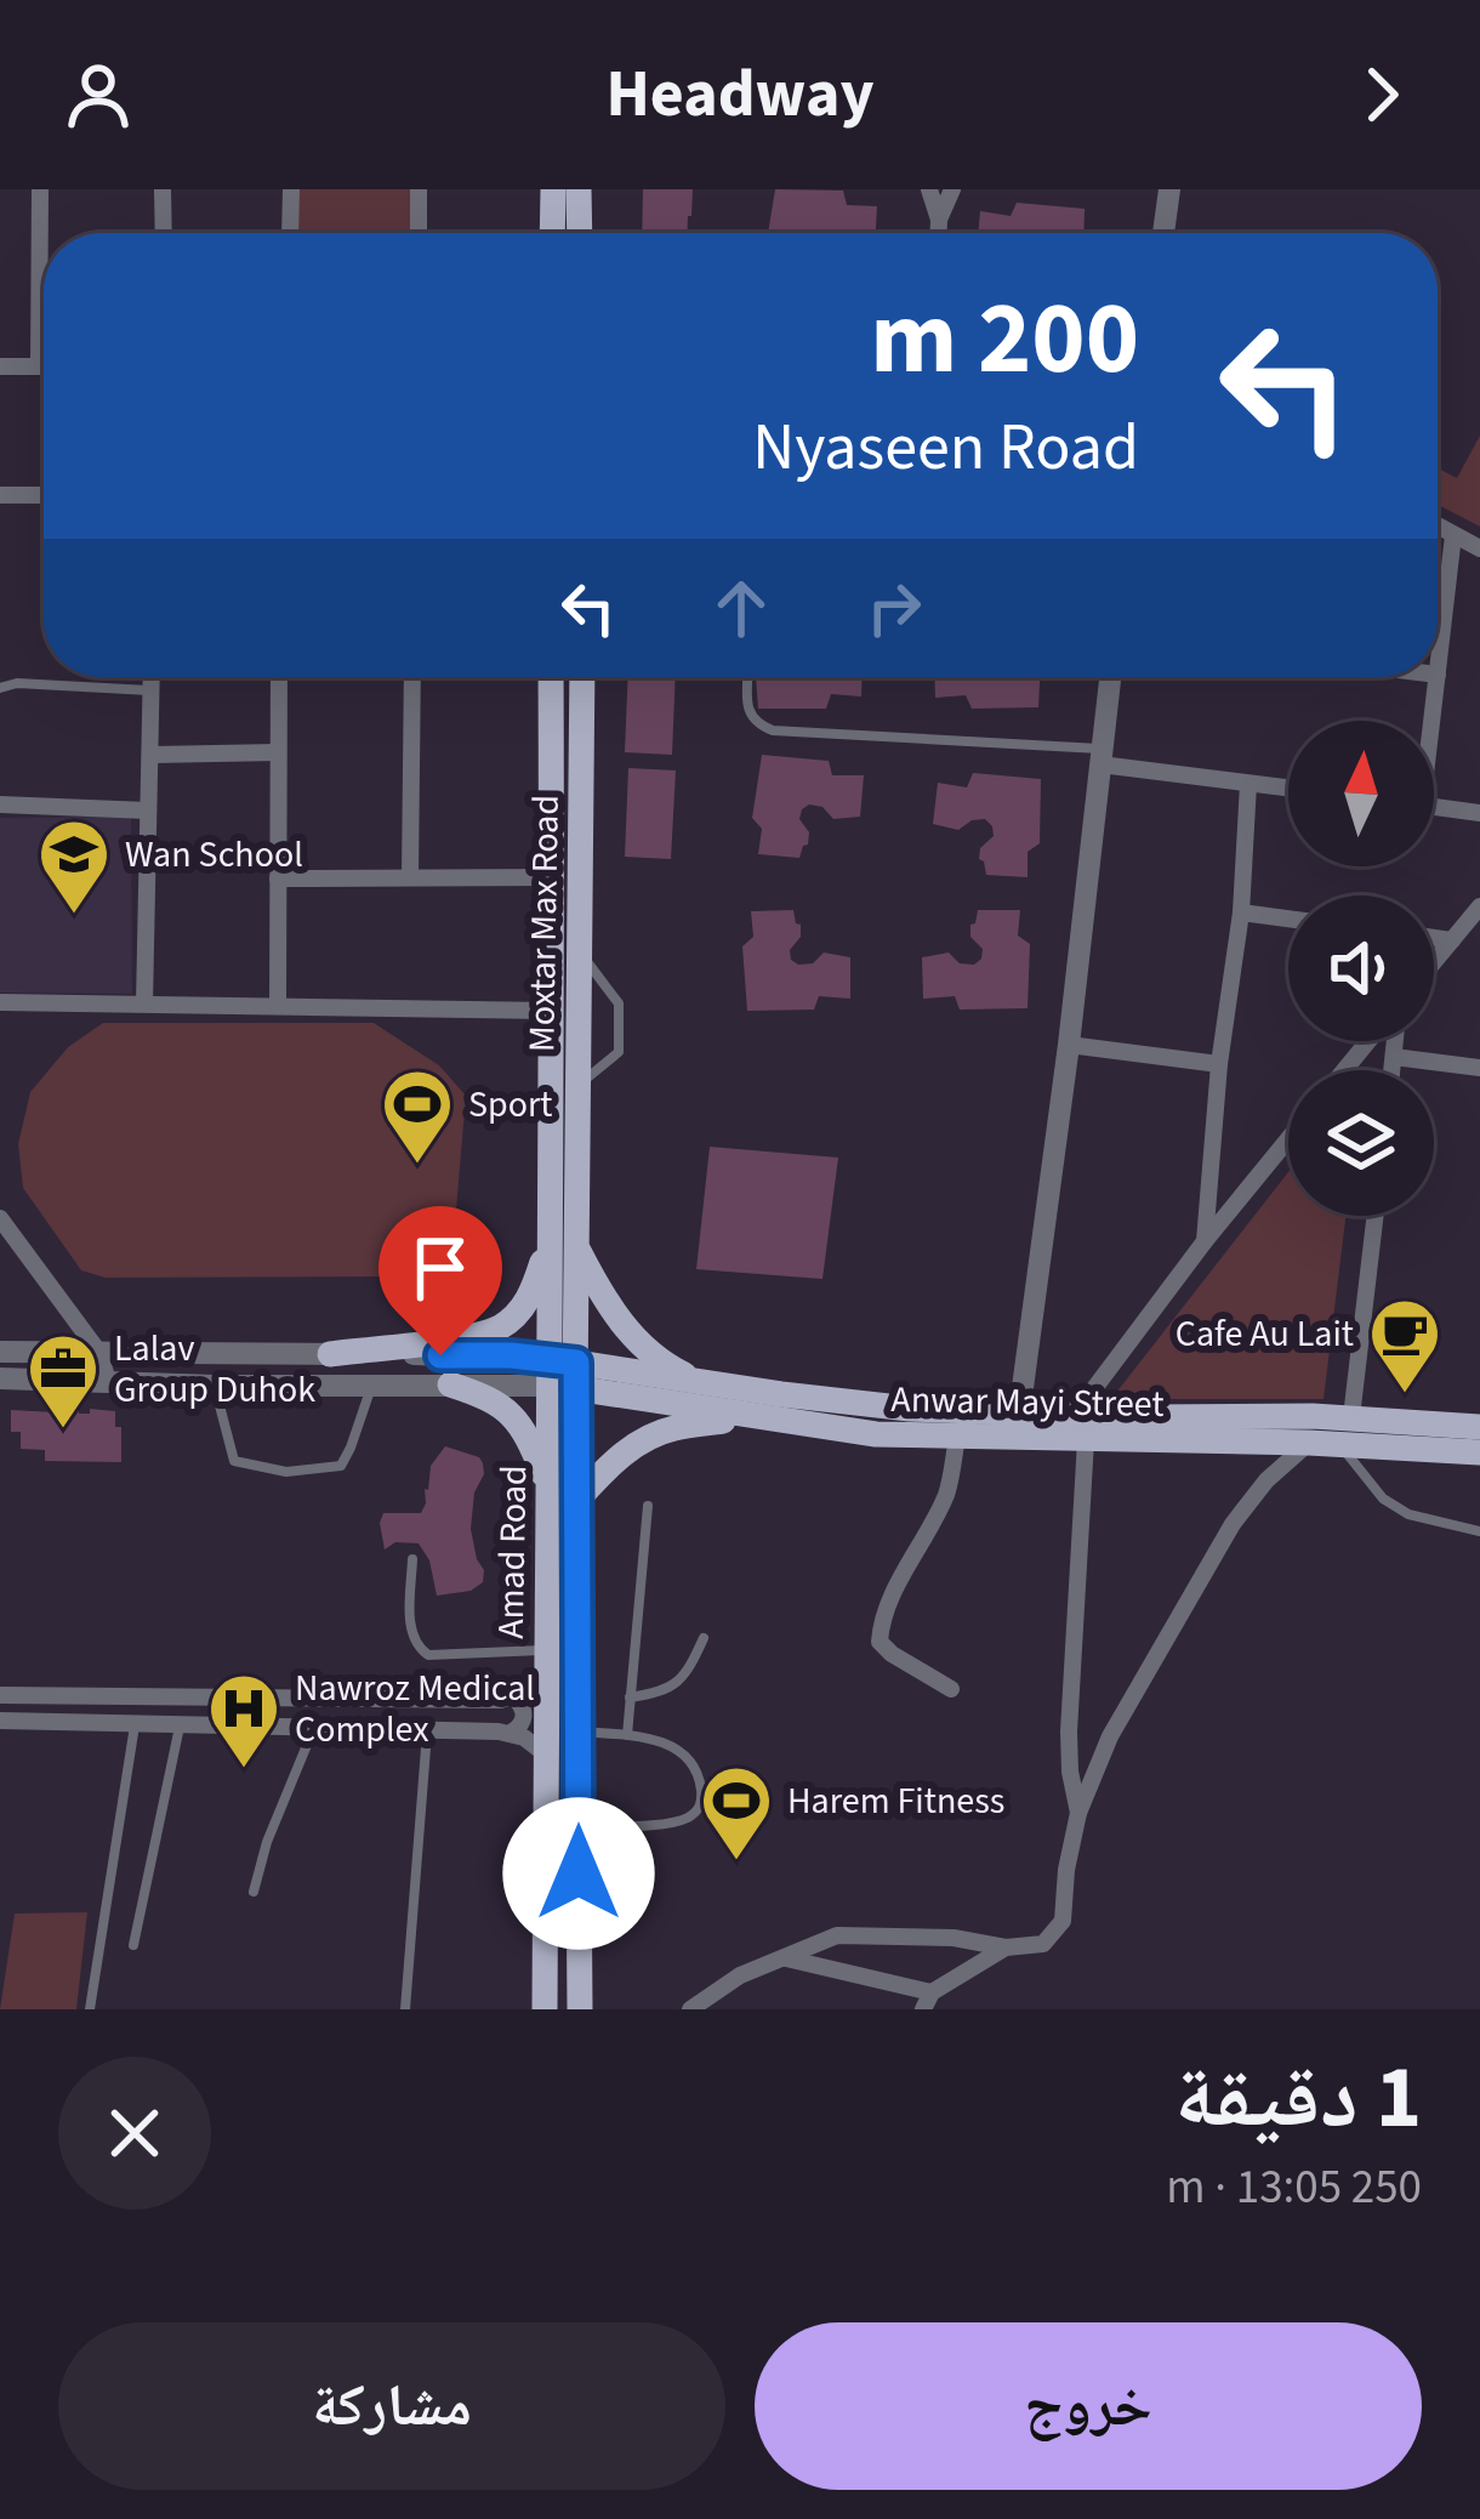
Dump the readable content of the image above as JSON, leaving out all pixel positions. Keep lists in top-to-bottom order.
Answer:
{
  "streets": {
    "main road": ["Moxtar Max Road", "Anwar Mayi Street", "Amad Road"]
  },
  "crossings": [
    ["Moxtar Max Road", "Anwar Mayi Street"],
    ["Moxtar Max Road", "Amad Road"],
    ["Anwar Mayi Street", "Amad Road"]
  ],
  "places": {
    "school or university": ["Wan School"],
    "sports": ["Sport", "Harem Fitness"],
    "cafe": ["Cafe Au Lait"],
    "office": ["Lalav Group Duhok"],
    "hospital": ["Nawroz Medical Complex"]
  },
  "north": "top",
  "page": {
    "header": "Headway",
    "turn": ["200 m", "Nyaseen Road"],
    "heading": ["1 دقيقة", "250 m · 13:05"],
    "buttons": ["خروج", "مشاركة"]
  }
}
